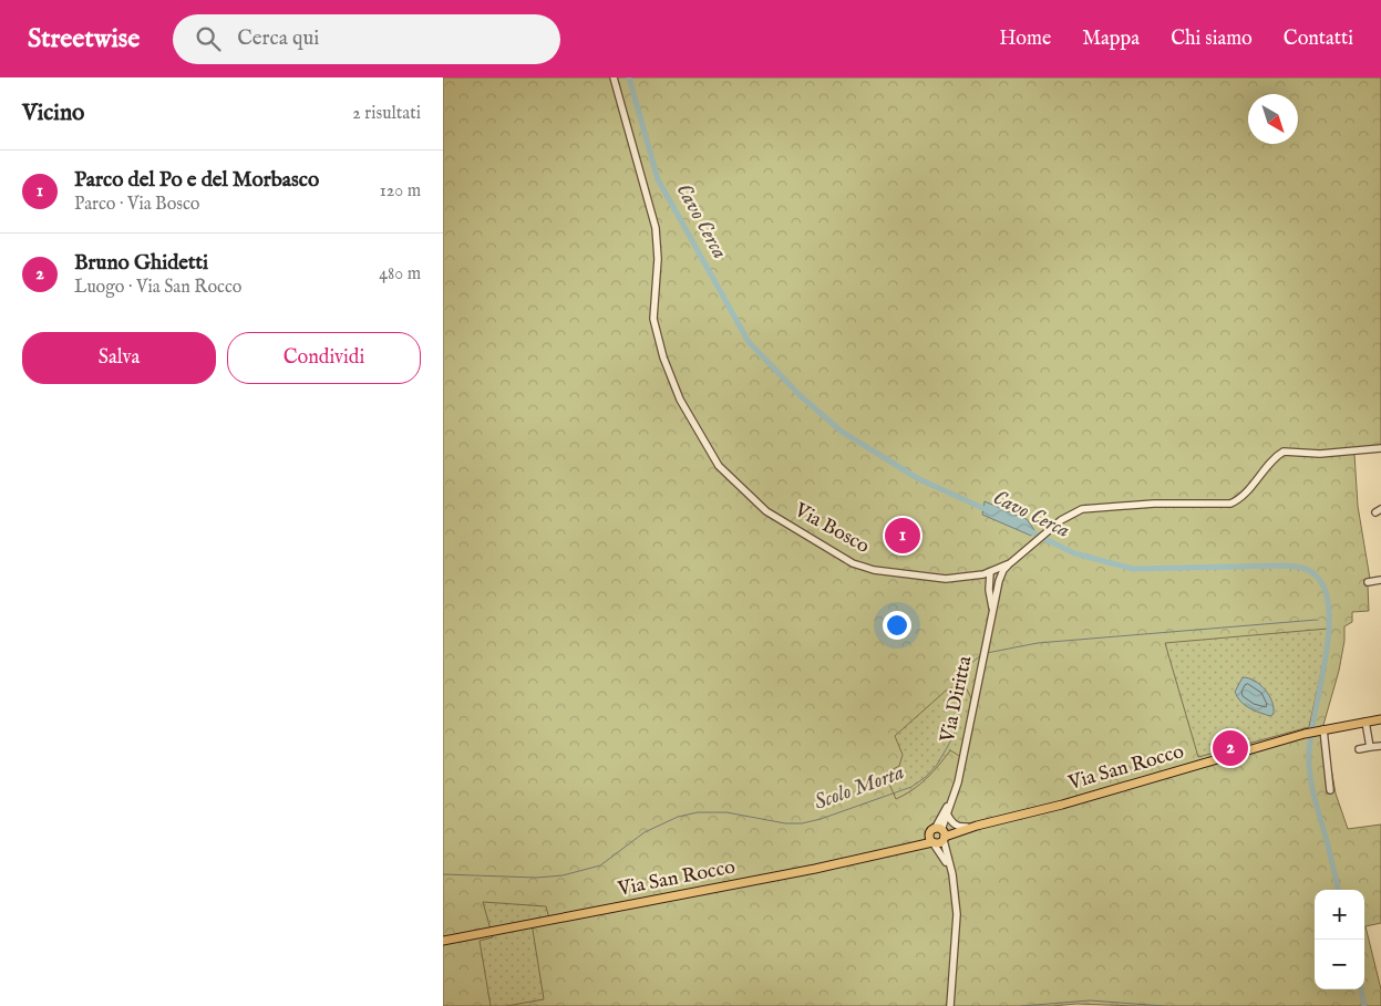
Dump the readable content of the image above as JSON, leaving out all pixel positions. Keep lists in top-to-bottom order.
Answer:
{
  "streets": {
    "main road": ["Via San Rocco"],
    "street": ["Via Bosco", "Via Diritta"]
  },
  "crossings": [
    ["Via Bosco", "Via Diritta"],
    ["Via Diritta", "Via San Rocco"]
  ],
  "water": ["Cavo Cerca", "Scolo Morta"],
  "north": "bottom right",
  "page": {
    "header": "Streetwise",
    "search": "Cerca qui",
    "nav": [
      "Home",
      "Mappa",
      "Chi siamo",
      "Contatti"
    ],
    "heading": ["Vicino", "2 risultati"],
    "list": [
      {
        "mark": "1",
        "name": "Parco del Po e del Morbasco",
        "note": "Parco · Via Bosco",
        "value": "120 m"
      },
      {
        "mark": "2",
        "name": "Bruno Ghidetti",
        "note": "Luogo · Via San Rocco",
        "value": "480 m"
      }
    ],
    "buttons": ["Salva", "Condividi"],
    "pins": ["1", "2"],
    "map_buttons": ["+", "−"]
  }
}
